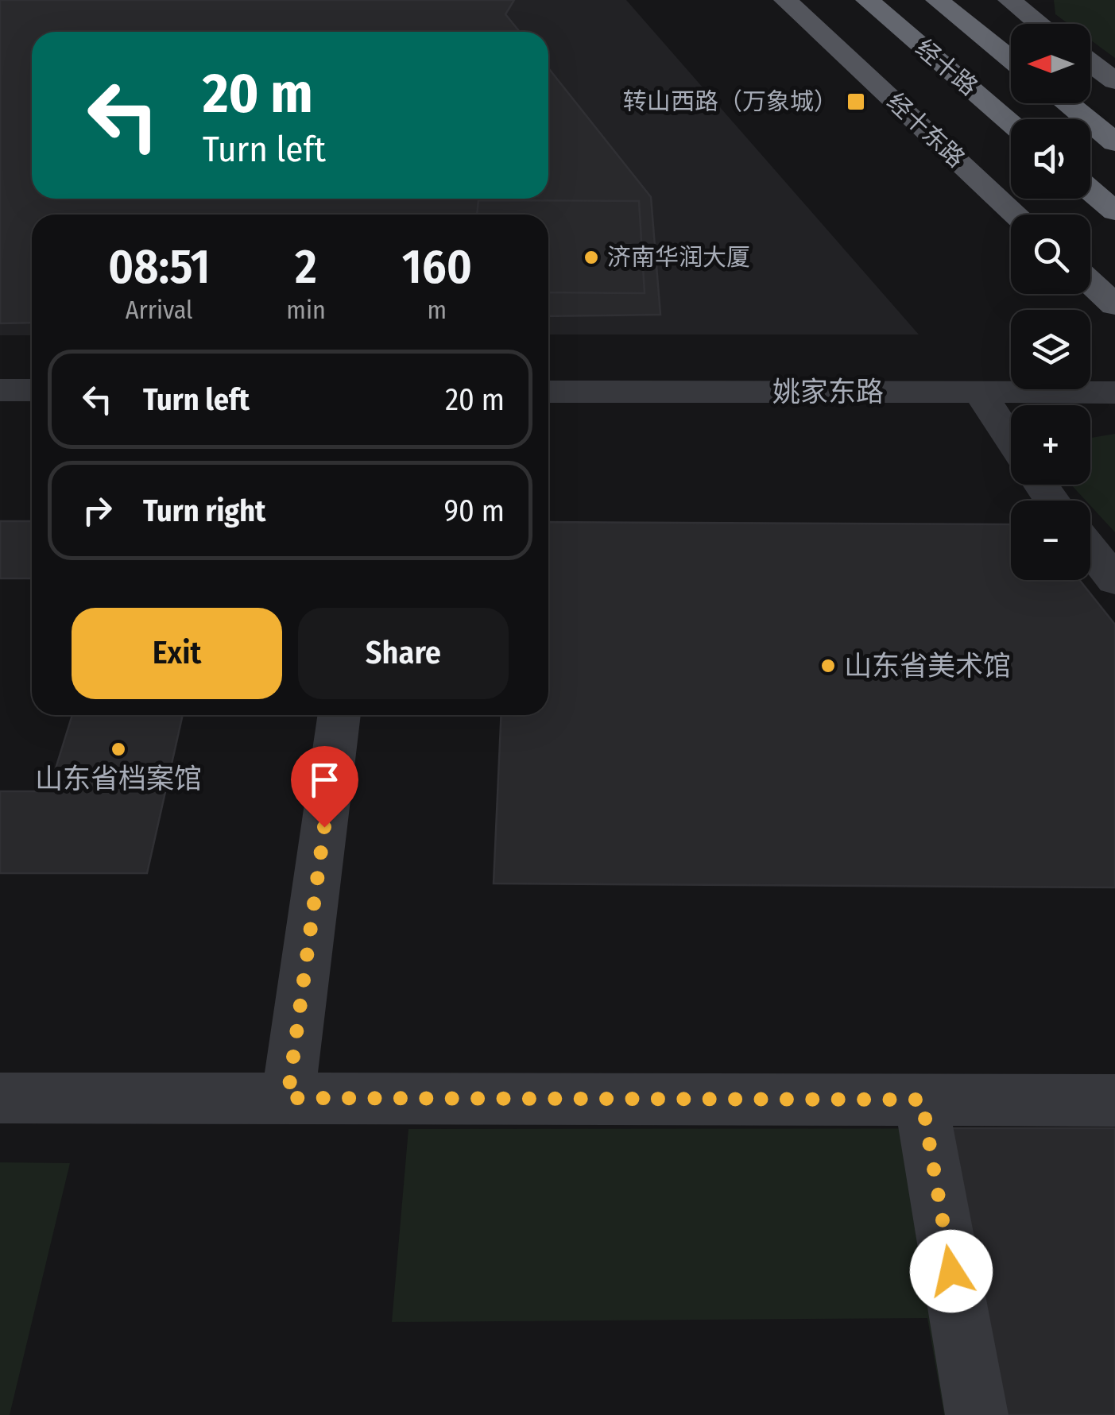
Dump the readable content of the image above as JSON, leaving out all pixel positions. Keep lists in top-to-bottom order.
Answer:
{
  "streets": {
    "highway": ["经十路"],
    "main road": ["经十东路"],
    "street": ["姚家东路"]
  },
  "places": {
    "transit": ["转山西路（万象城）"],
    "other": ["济南华润大厦", "山东省美术馆", "山东省档案馆"]
  },
  "north": "left",
  "page": {
    "map_buttons": ["+", "−"],
    "turn": ["20 m", "Turn left"],
    "eta": [
      "08:51",
      "Arrival",
      "2",
      "min",
      "160",
      "m"
    ],
    "list": [
      {
        "name": "Turn left",
        "value": "20 m"
      },
      {
        "name": "Turn right",
        "value": "90 m"
      }
    ],
    "buttons": ["Exit", "Share"]
  }
}
